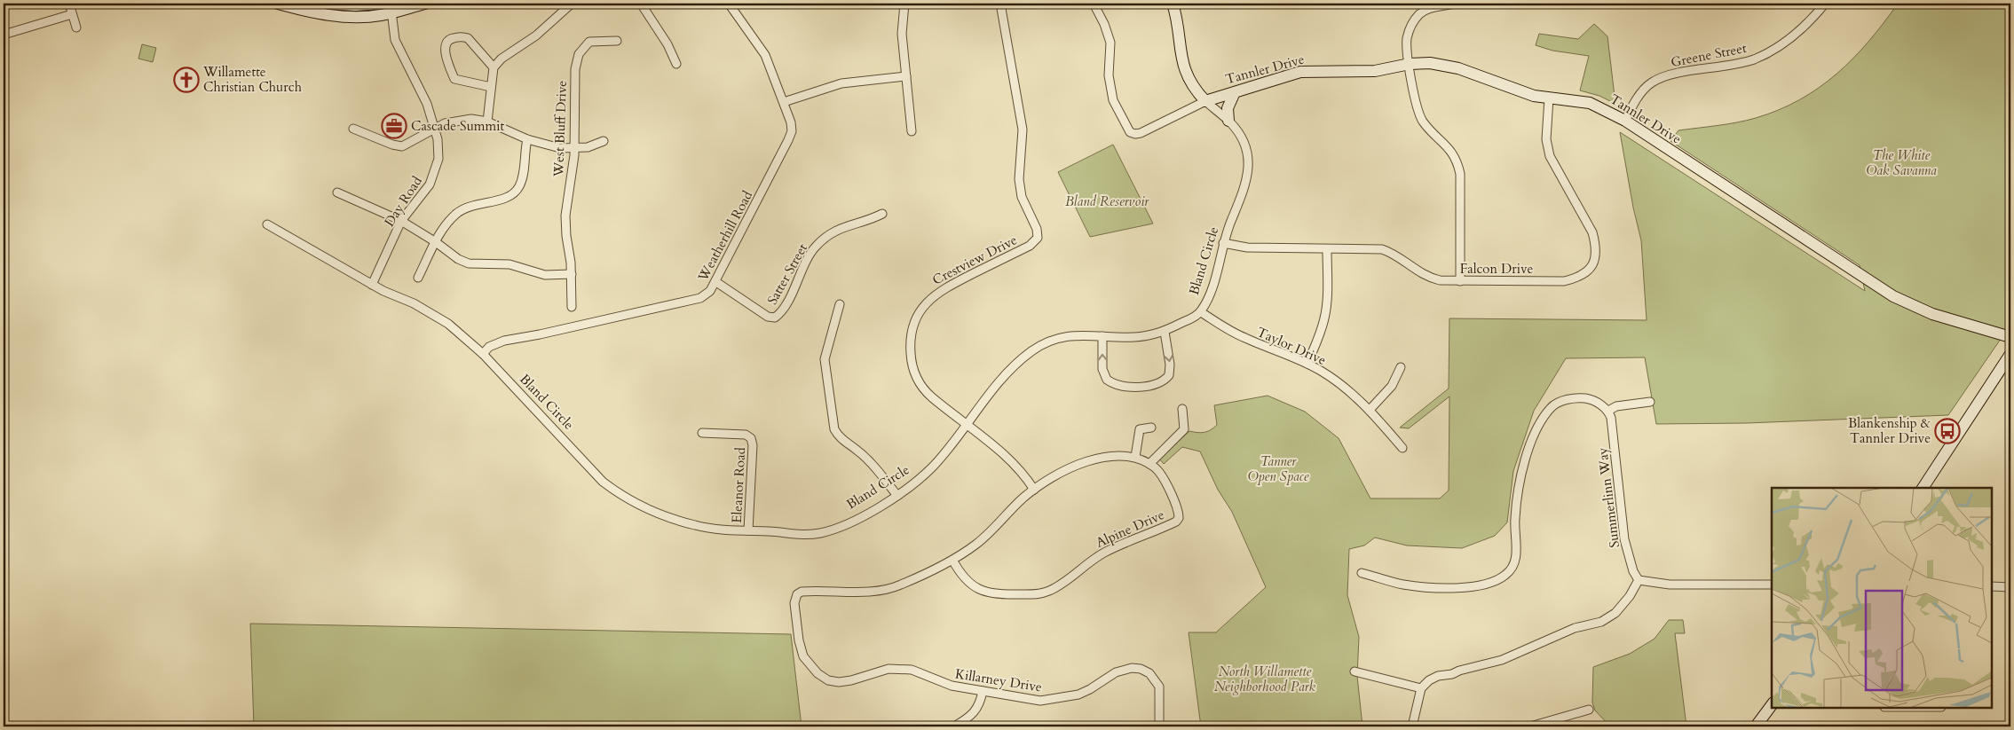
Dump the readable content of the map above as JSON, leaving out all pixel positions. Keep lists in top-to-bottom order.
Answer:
{
  "streets": {
    "street": [
      "Greene Street",
      "Tannler Drive",
      "West Bluff Drive",
      "Day Road",
      "Weatherhill Road",
      "Crestview Drive",
      "Bland Circle",
      "Falcon Drive",
      "Satter Street",
      "Taylor Drive",
      "Eleanor Road",
      "Summerlinn Way",
      "Alpine Drive",
      "Killarney Drive"
    ]
  },
  "crossings": [
    ["Greene Street", "Tannler Drive"],
    ["Tannler Drive", "Bland Circle"],
    ["Tannler Drive", "Falcon Drive"],
    ["Day Road", "Bland Circle"],
    ["Weatherhill Road", "Bland Circle"],
    ["Weatherhill Road", "Satter Street"],
    ["Crestview Drive", "Bland Circle"],
    ["Crestview Drive", "Alpine Drive"],
    ["Bland Circle", "Falcon Drive"],
    ["Bland Circle", "Taylor Drive"],
    ["Bland Circle", "Eleanor Road"],
    ["Alpine Drive", "Killarney Drive"]
  ],
  "parks": [
    "The White Oak Savanna",
    "Bland Reservoir",
    "Tanner Open Space",
    "North Willamette Neighborhood Park"
  ],
  "places": {
    "church": ["Willamette Christian Church"],
    "office": ["Cascade Summit"],
    "bus stop": ["Blankenship & Tannler Drive"]
  }
}
